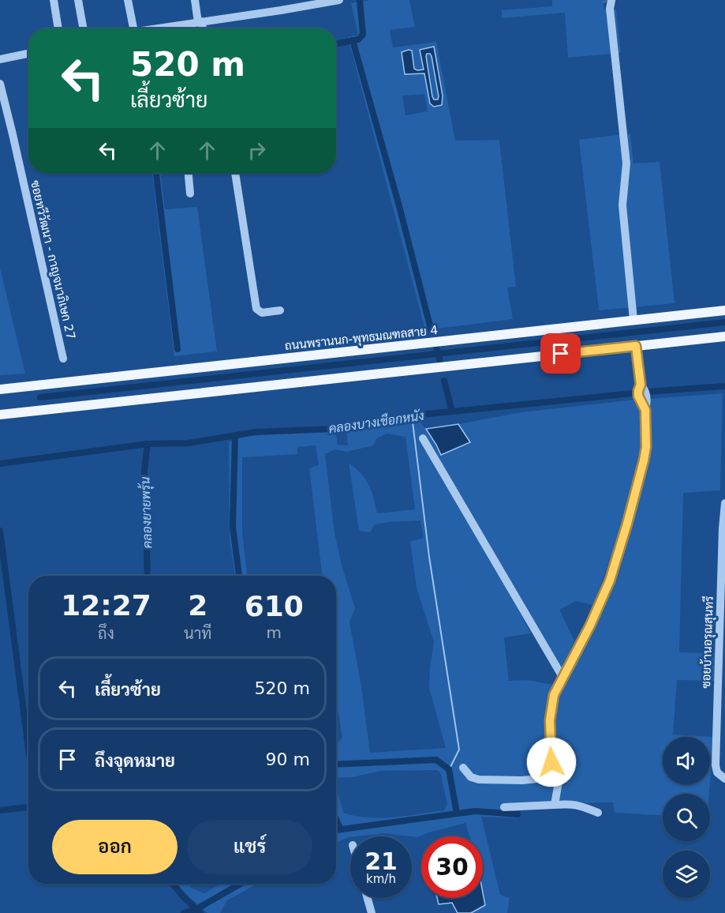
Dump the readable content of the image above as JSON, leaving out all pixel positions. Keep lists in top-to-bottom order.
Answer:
{
  "streets": {
    "main road": ["ถนนพรานนก-พุทธมณฑลสาย 4"],
    "street": ["ซอยทวีวัฒนา - กาญจนาภิเษก 27", "ซอยบ้านอรุณสุนทรี"]
  },
  "water": ["คลองบางเชือกหนัง", "คลองยายพรุ้น"],
  "page": {
    "turn": ["520 m", "เลี้ยวซ้าย"],
    "eta": [
      "12:27",
      "ถึง",
      "2",
      "นาที",
      "610",
      "m"
    ],
    "list": [
      {
        "name": "เลี้ยวซ้าย",
        "value": "520 m"
      },
      {
        "name": "ถึงจุดหมาย",
        "value": "90 m"
      }
    ],
    "buttons": ["ออก", "แชร์"],
    "speed": "21 km/h",
    "limit": "30"
  }
}
